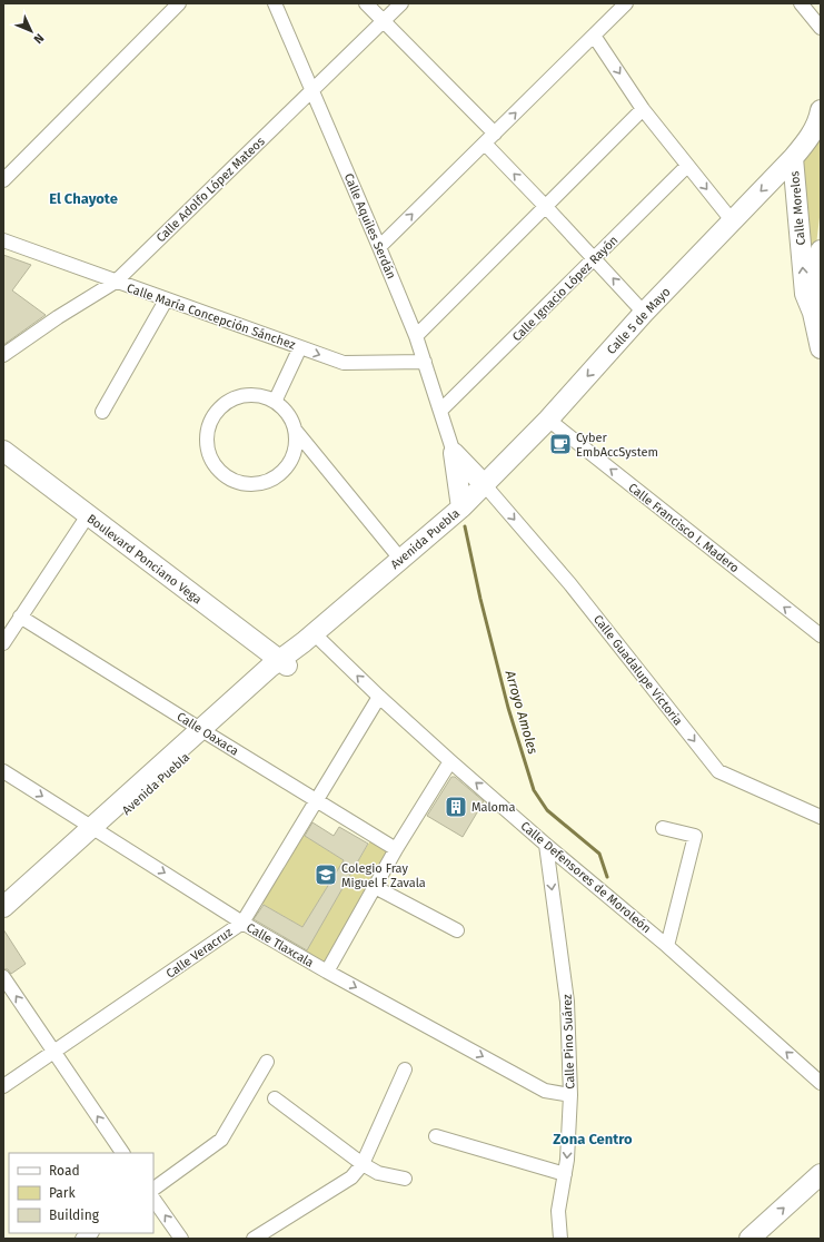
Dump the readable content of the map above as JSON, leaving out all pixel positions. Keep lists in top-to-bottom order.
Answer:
{
  "streets": {
    "street": [
      "Calle Adolfo López Mateos",
      "Calle Morelos",
      "Calle Aquiles Serdán",
      "Calle Ignacio López Rayón",
      "Calle María Concepción Sánchez",
      "Calle 5 de Mayo",
      "Calle Francisco I. Madero",
      "Avenida Puebla",
      "Boulevard Ponciano Vega",
      "Calle Guadalupe Victoria",
      "Calle Oaxaca",
      "Calle Defensores de Moroleón",
      "Calle Tlaxcala",
      "Calle Veracruz",
      "Calle Pino Suárez"
    ]
  },
  "crossings": [
    ["Calle Adolfo López Mateos", "Calle Aquiles Serdán"],
    ["Calle Adolfo López Mateos", "Calle María Concepción Sánchez"],
    ["Calle Morelos", "Calle 5 de Mayo"],
    ["Calle Aquiles Serdán", "Calle Ignacio López Rayón"],
    ["Calle Aquiles Serdán", "Calle María Concepción Sánchez"],
    ["Calle Aquiles Serdán", "Calle 5 de Mayo"],
    ["Calle Aquiles Serdán", "Avenida Puebla"],
    ["Calle Aquiles Serdán", "Calle Guadalupe Victoria"],
    ["Calle 5 de Mayo", "Calle Francisco I. Madero"],
    ["Calle 5 de Mayo", "Avenida Puebla"],
    ["Calle 5 de Mayo", "Calle Guadalupe Victoria"],
    ["Avenida Puebla", "Boulevard Ponciano Vega"],
    ["Avenida Puebla", "Calle Guadalupe Victoria"],
    ["Avenida Puebla", "Calle Oaxaca"],
    ["Avenida Puebla", "Calle Defensores de Moroleón"],
    ["Avenida Puebla", "Calle Tlaxcala"],
    ["Calle Oaxaca", "Calle Veracruz"],
    ["Calle Defensores de Moroleón", "Calle Veracruz"],
    ["Calle Defensores de Moroleón", "Calle Pino Suárez"],
    ["Calle Tlaxcala", "Calle Veracruz"],
    ["Calle Tlaxcala", "Calle Pino Suárez"]
  ],
  "one_way": [
    "Calle Francisco I. Madero",
    "Calle Guadalupe Victoria",
    "Calle Defensores de Moroleón",
    "Calle Pino Suárez"
  ],
  "districts": ["El Chayote", "Zona Centro"],
  "water": ["Arroyo Amoles"],
  "places": {
    "cafe": ["Cyber EmbAccSystem"],
    "building": ["Maloma"],
    "school or university": ["Colegio Fray Miguel F Zavala"]
  },
  "legend": ["Road", "Park", "Building"],
  "north": "bottom right"
}
